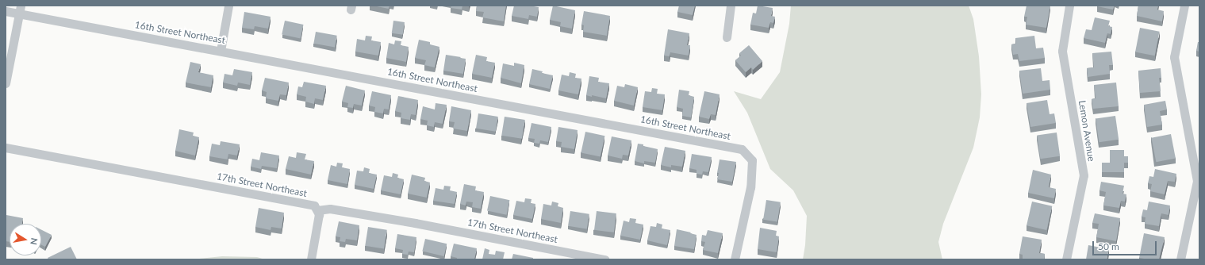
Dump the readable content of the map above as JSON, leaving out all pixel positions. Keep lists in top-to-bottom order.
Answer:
{
  "streets": {
    "street": ["16th Street Northeast", "Lemon Avenue", "17th Street Northeast"]
  },
  "scale_bar": "50 m",
  "north": "right"
}
